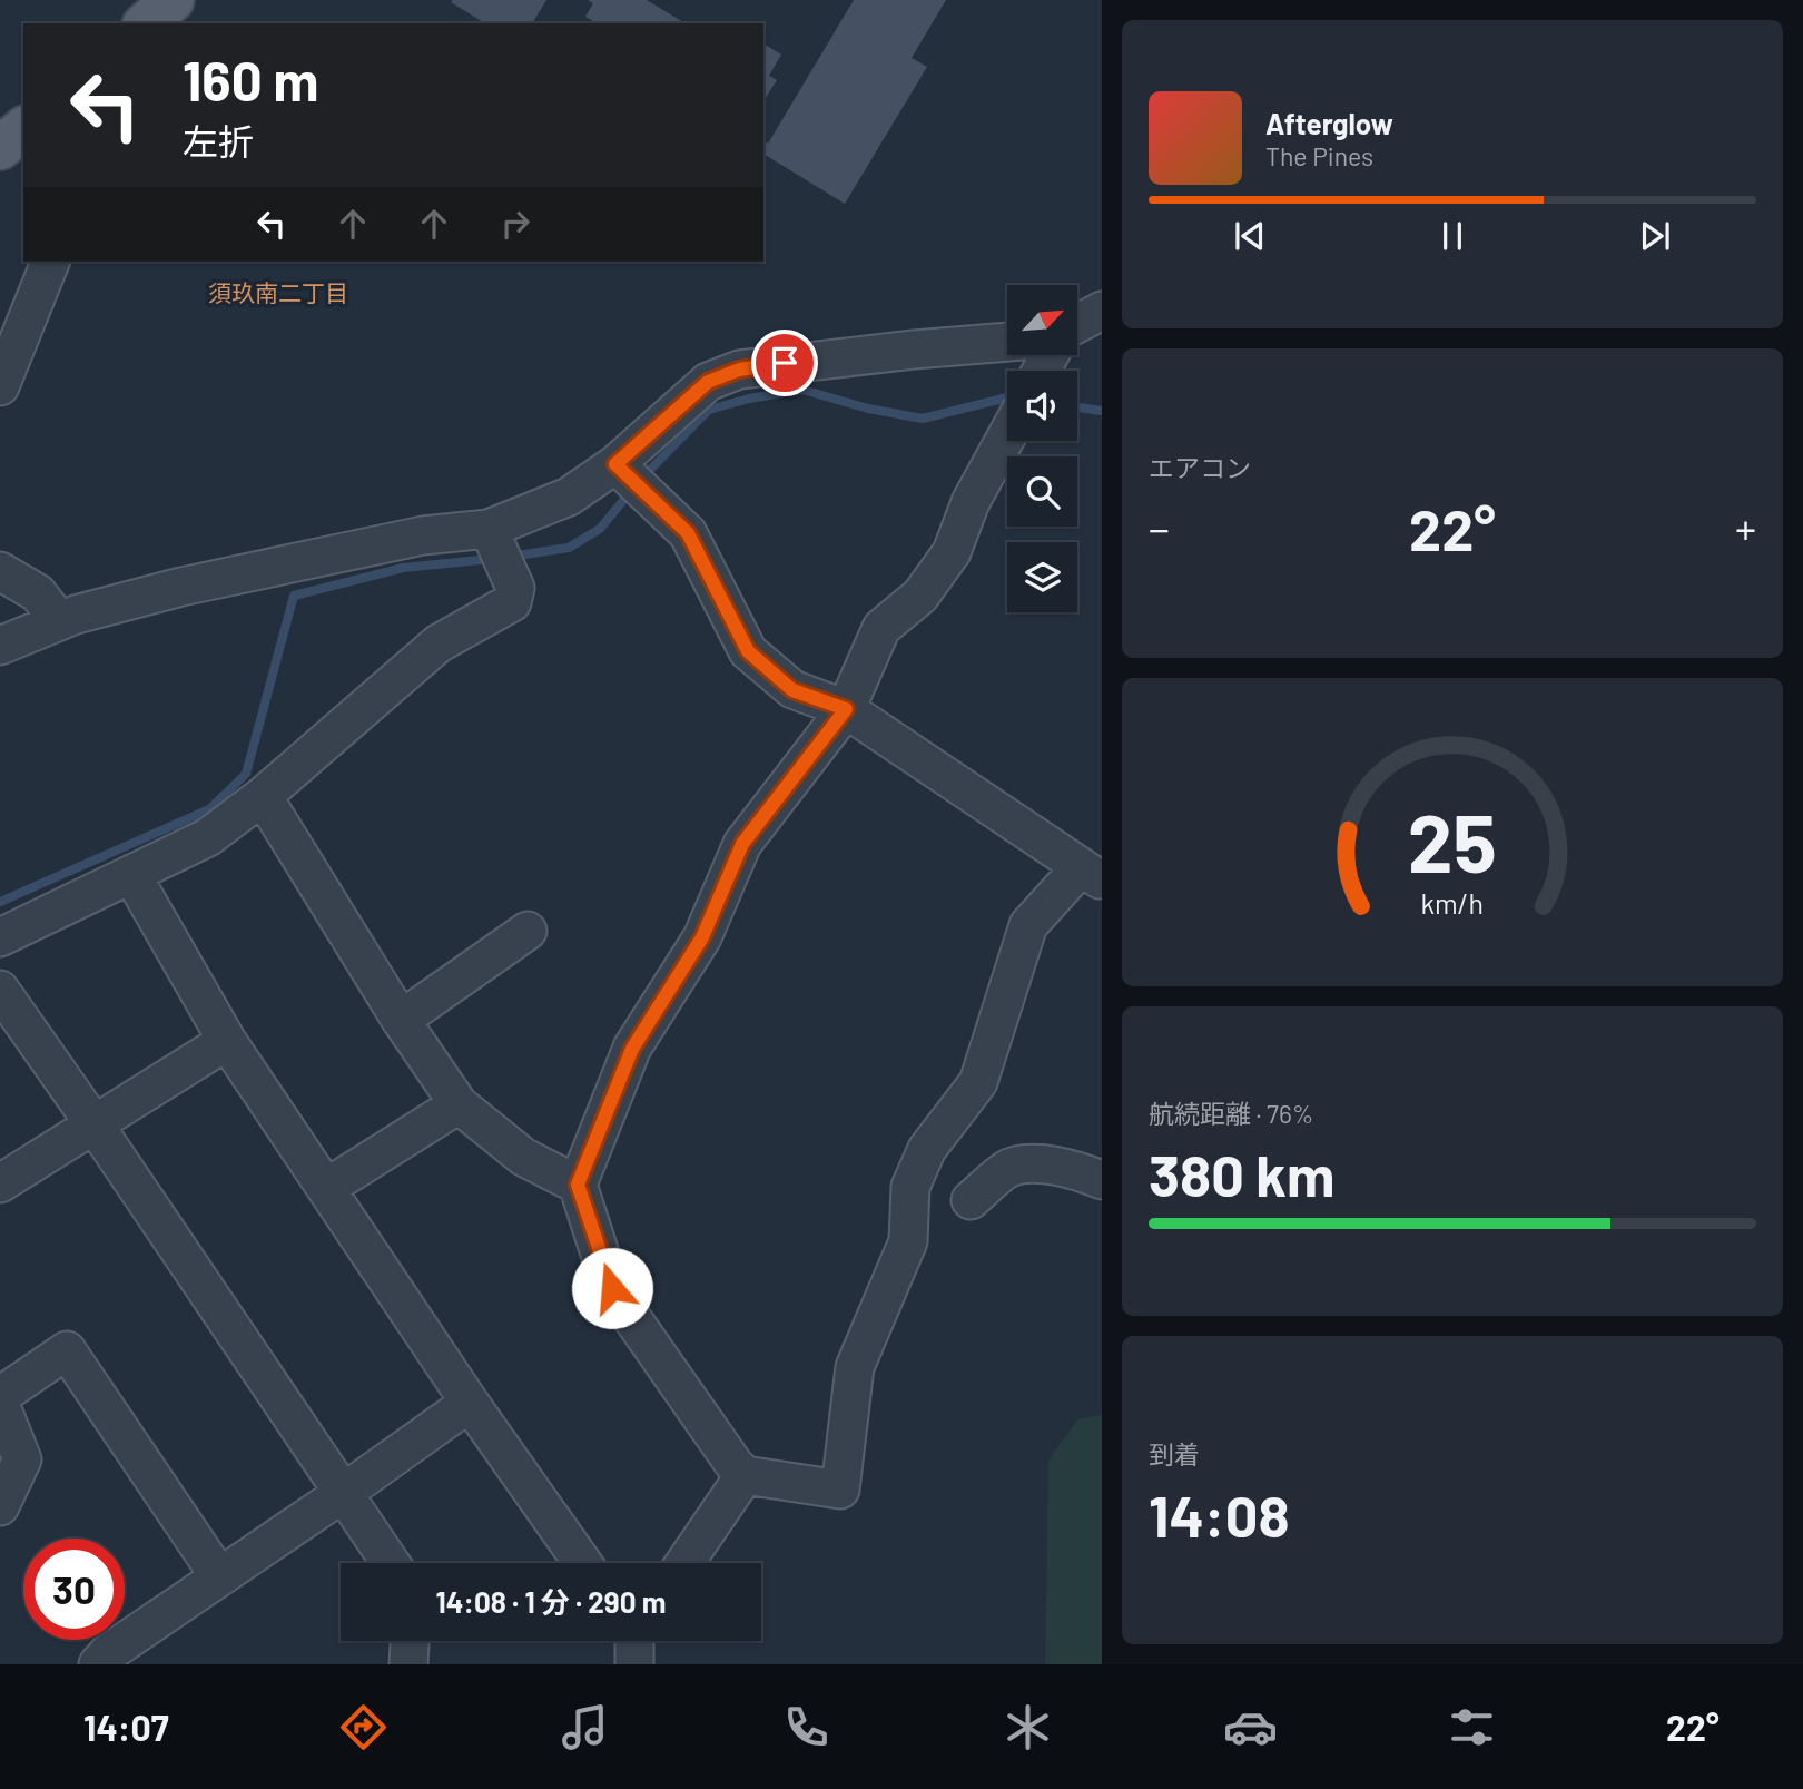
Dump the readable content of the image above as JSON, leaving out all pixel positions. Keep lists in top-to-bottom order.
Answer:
{
  "districts": ["須玖南二丁目"],
  "north": "top right",
  "page": {
    "turn": ["160 m", "左折"],
    "song": ["Afterglow", "The Pines"],
    "tile": [
      "エアコン",
      ["航続距離 · 76%", "380 km"],
      ["到着", "14:08"]
    ],
    "heat": ["−", "22°", "+"],
    "limit": "30",
    "trip": "14:08 · 1 分 · 290 m",
    "tabs": ["14:07", "22°"],
    "gauge": ["25", "km/h"]
  }
}
